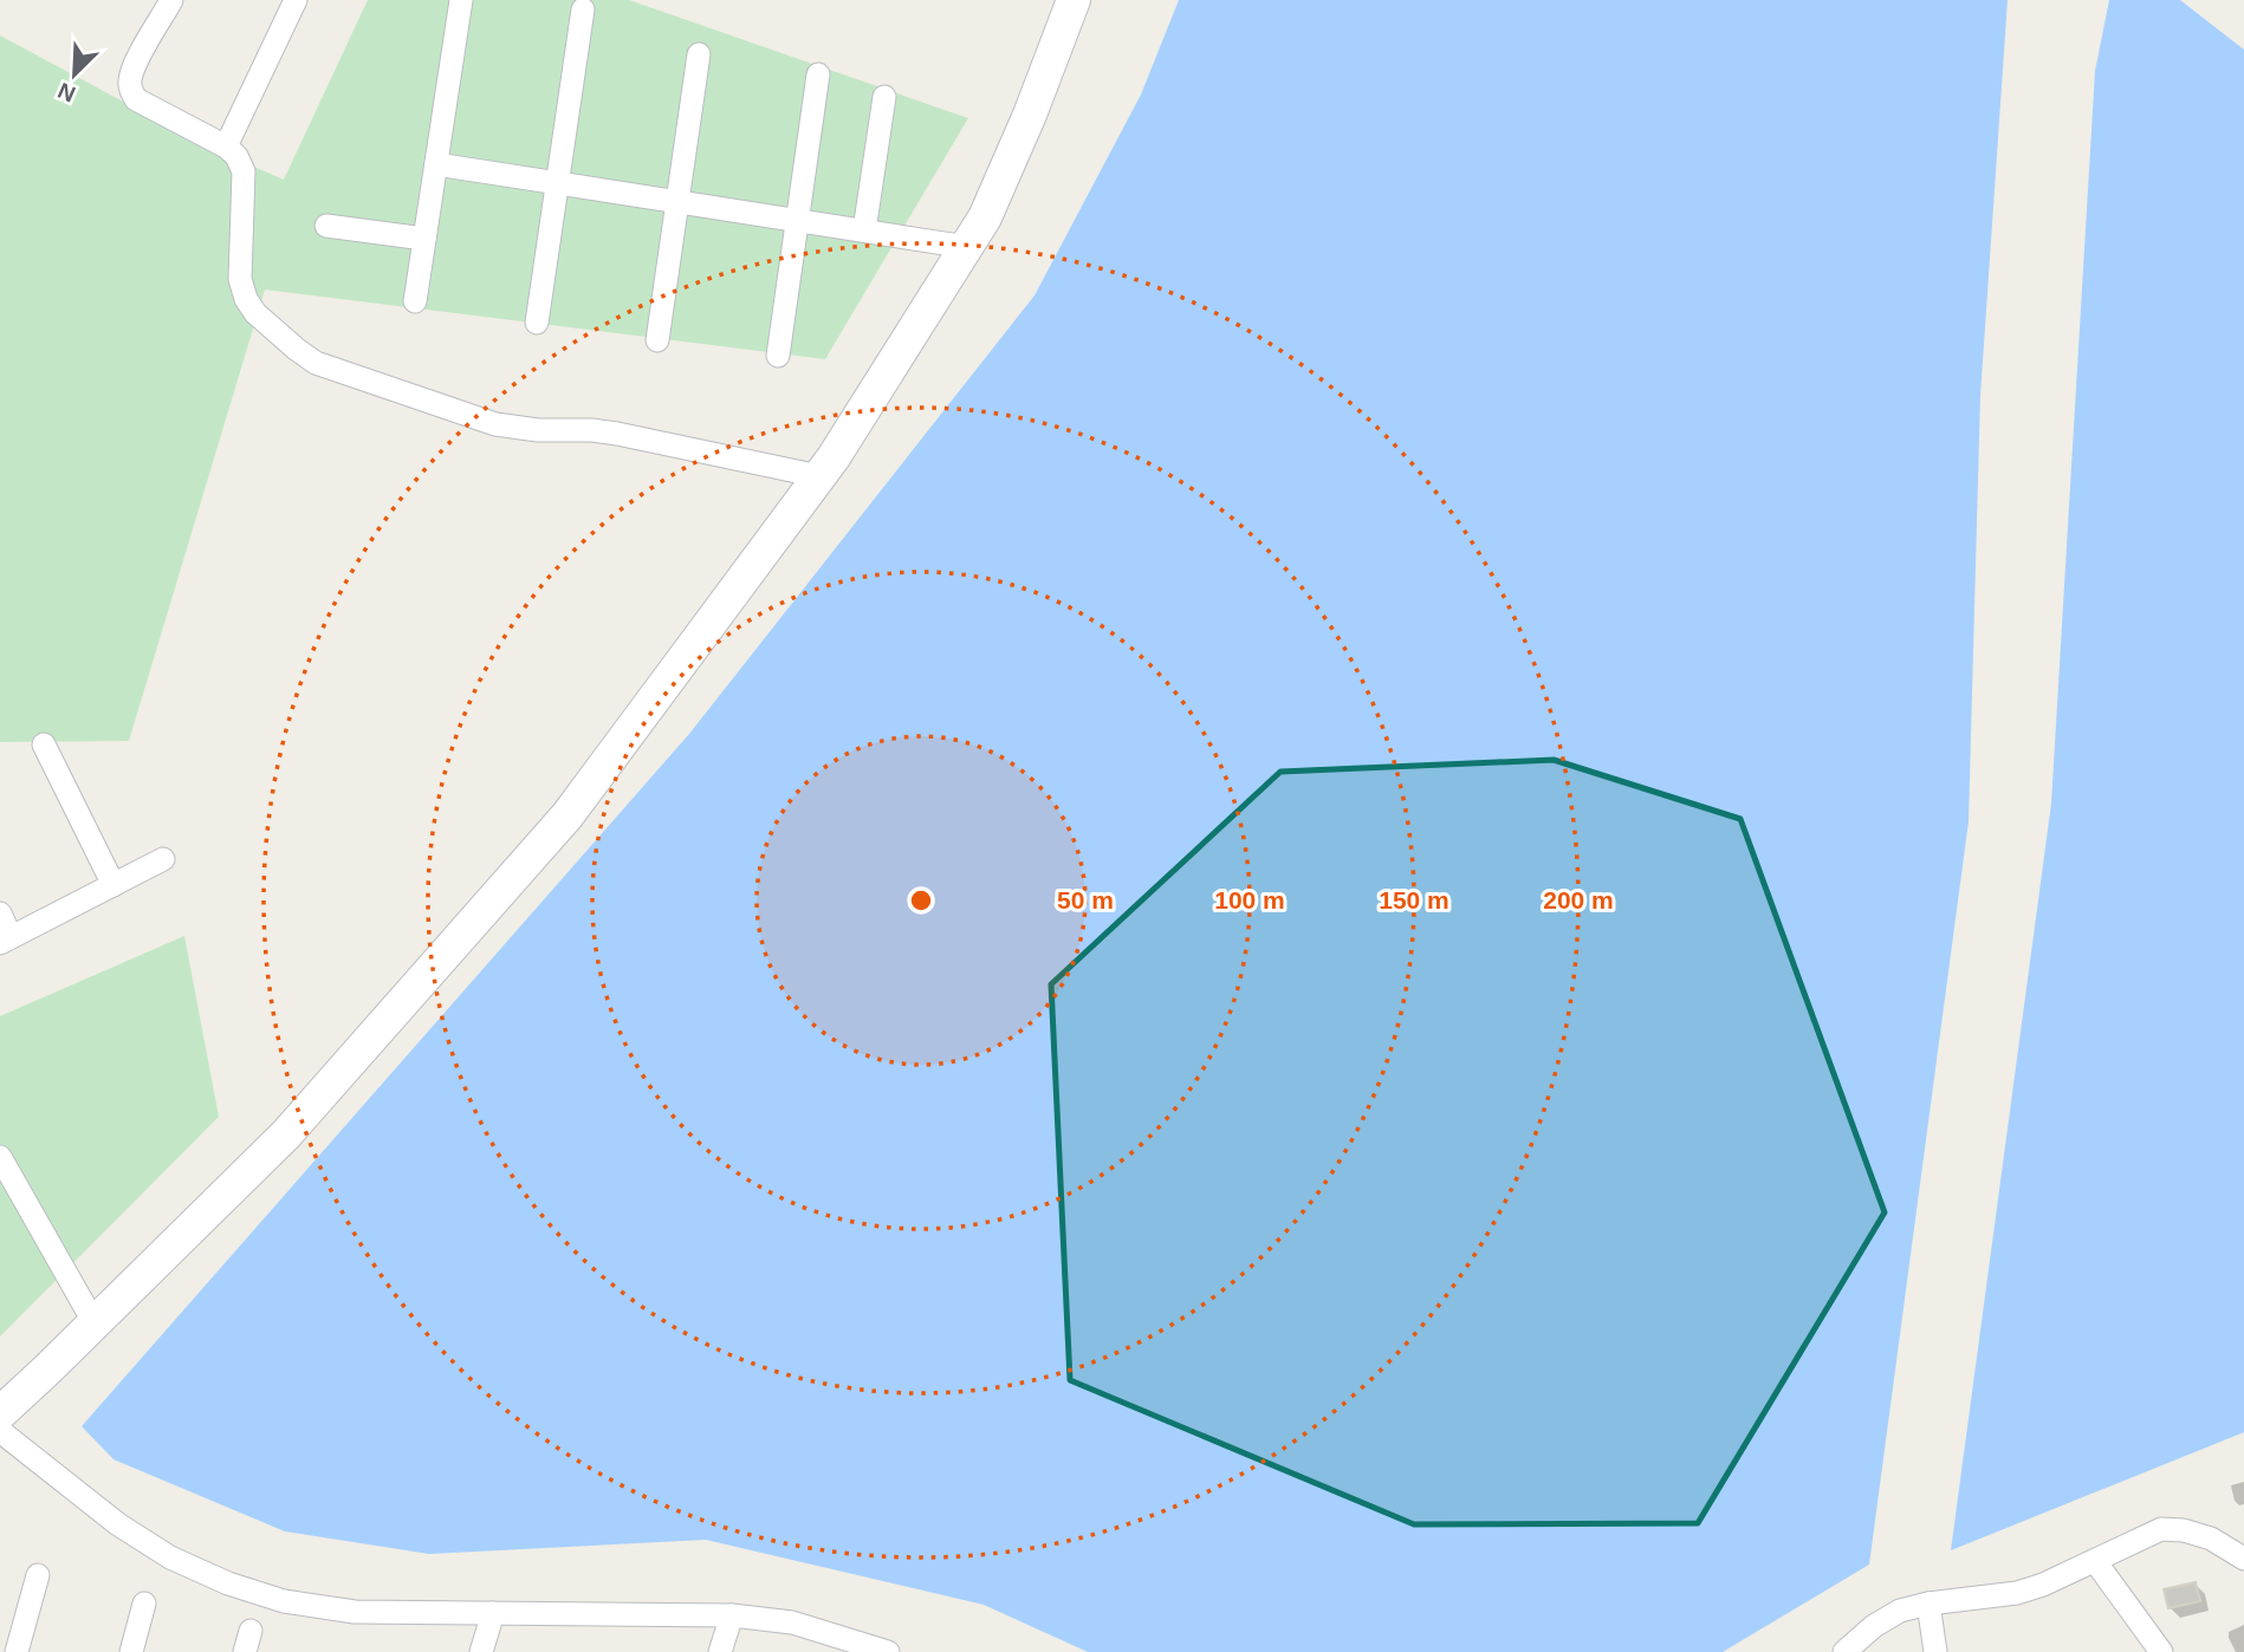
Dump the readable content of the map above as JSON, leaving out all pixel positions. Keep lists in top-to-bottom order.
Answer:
{
  "north": "bottom left",
  "rings": [
    "50 m",
    "100 m",
    "150 m",
    "200 m"
  ]
}
